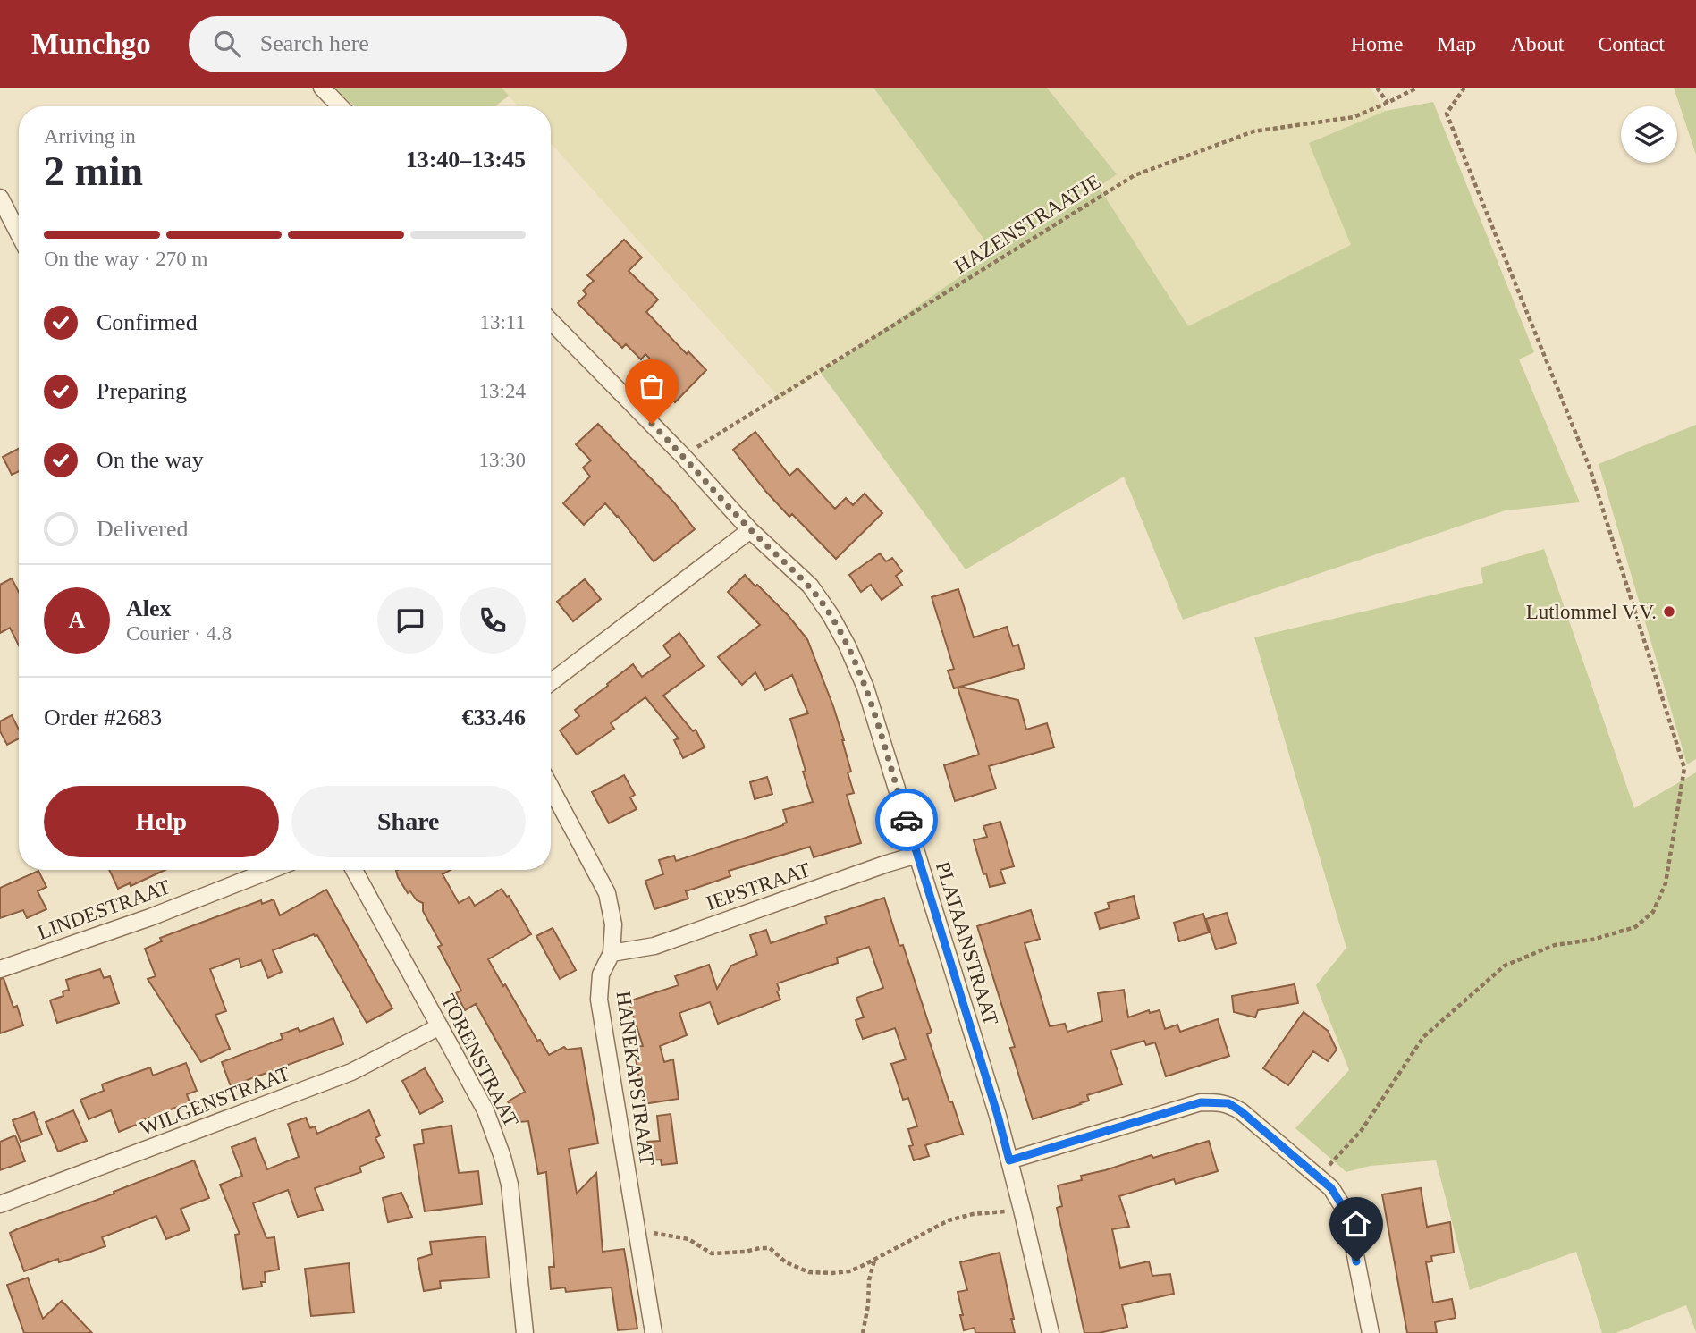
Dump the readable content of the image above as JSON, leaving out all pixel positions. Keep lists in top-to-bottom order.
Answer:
{
  "streets": {
    "street": [
      "IEPSTRAAT",
      "LINDESTRAAT",
      "PLATAANSTRAAT",
      "TORENSTRAAT",
      "HANEKAPSTRAAT",
      "WILGENSTRAAT"
    ],
    "path": ["HAZENSTRAATJE"]
  },
  "crossings": [
    ["HAZENSTRAATJE", "PLATAANSTRAAT"],
    ["IEPSTRAAT", "PLATAANSTRAAT"],
    ["IEPSTRAAT", "HANEKAPSTRAAT"],
    ["TORENSTRAAT", "WILGENSTRAAT"]
  ],
  "places": ["Lutlommel V.V."],
  "page": {
    "header": "Munchgo",
    "search": "Search here",
    "nav": [
      "Home",
      "Map",
      "About",
      "Contact"
    ],
    "heading": ["2 min", "Arriving in", "13:40–13:45"],
    "panel": [
      "Alex",
      "Courier · 4.8",
      "Order #2683",
      "€33.46"
    ],
    "bar": "On the way · 270 m",
    "list": [
      ["Confirmed", "13:11"],
      ["Preparing", "13:24"],
      ["On the way", "13:30"],
      "Delivered"
    ],
    "round": "A",
    "buttons": ["Help", "Share"]
  }
}
